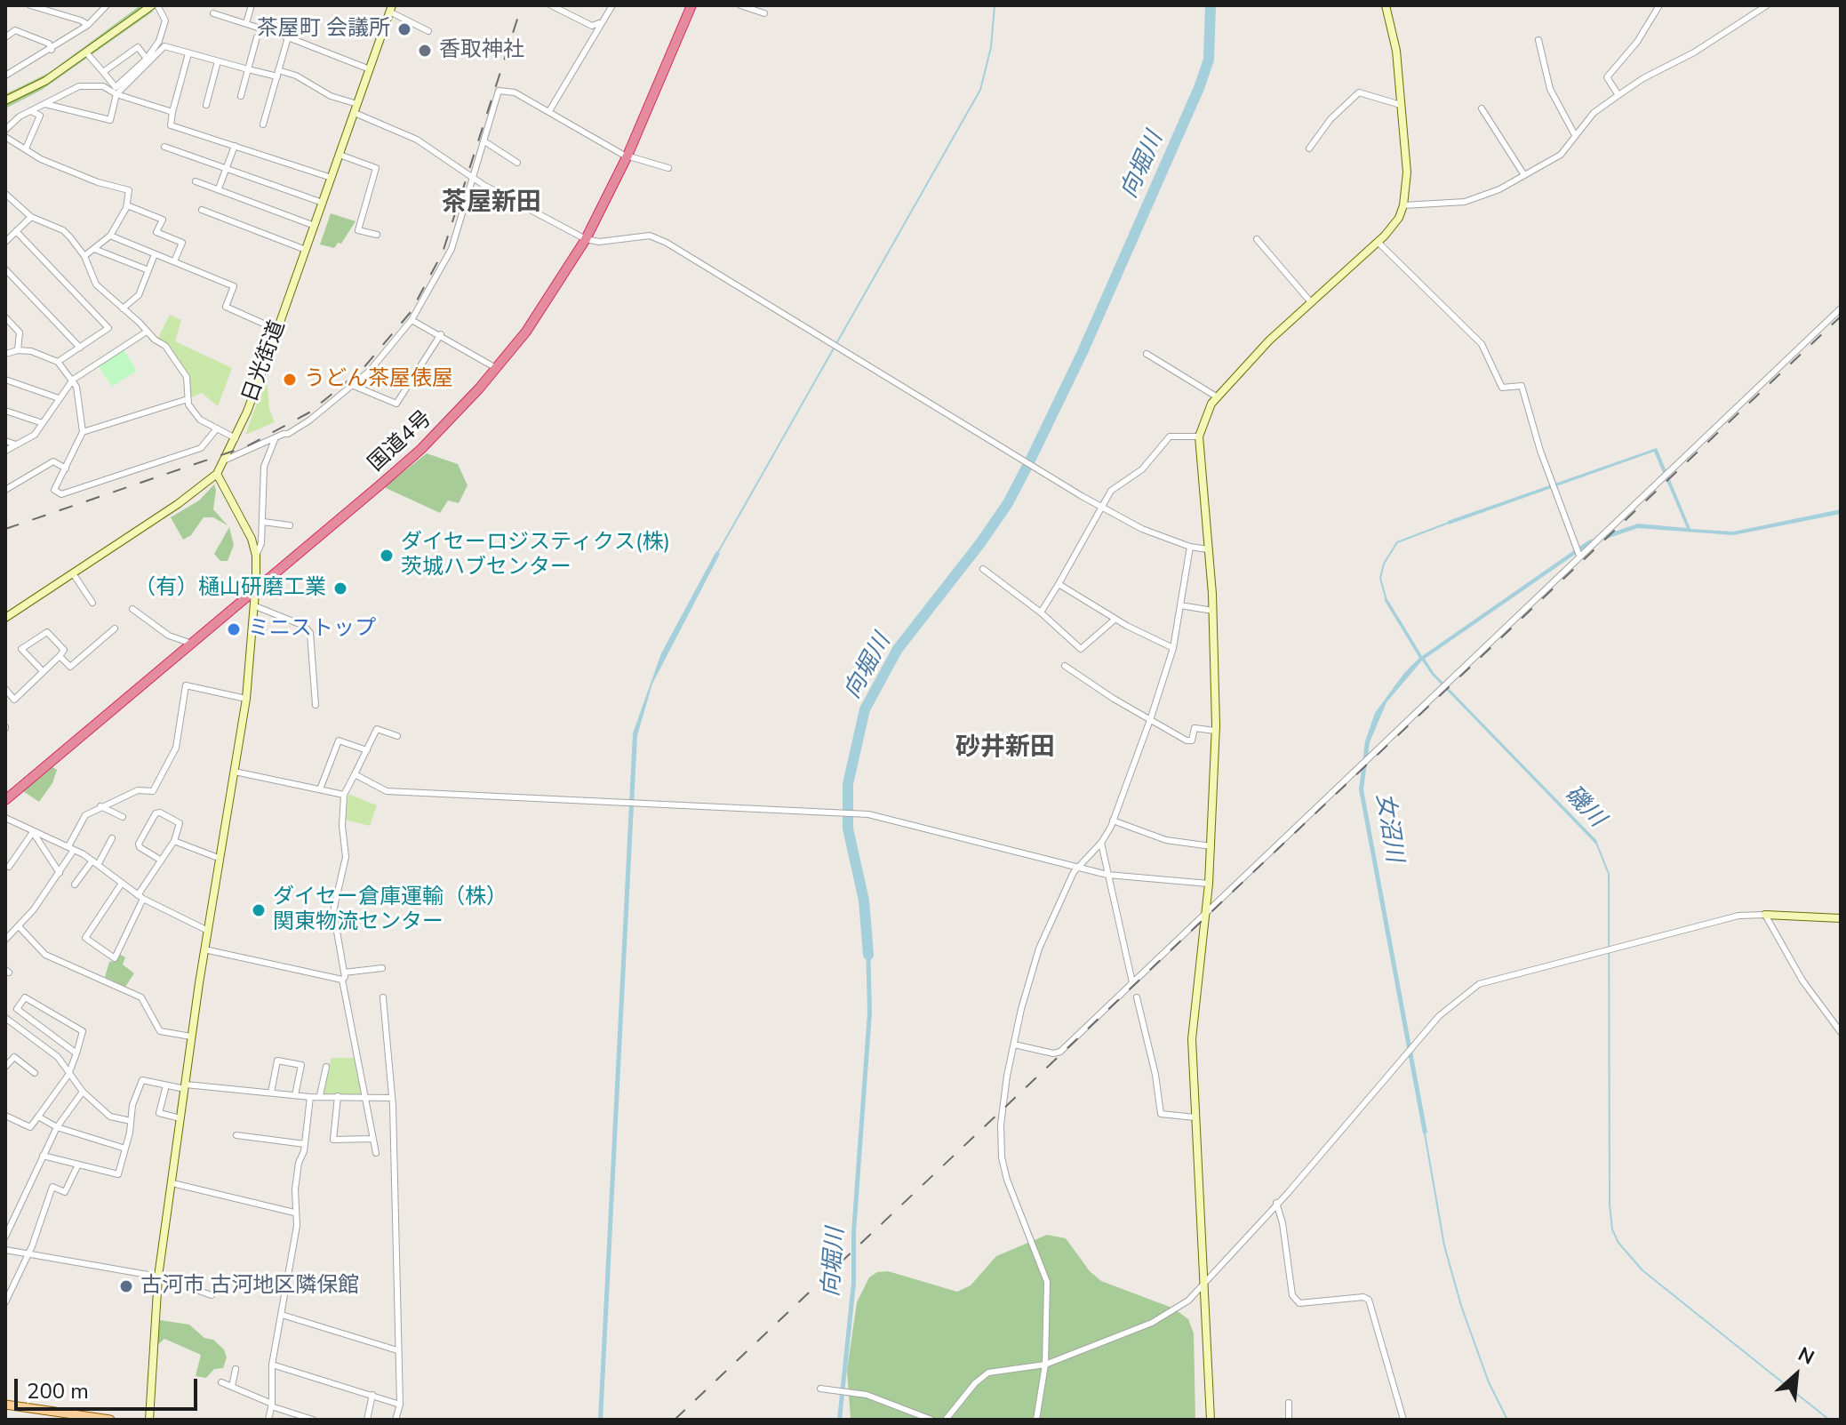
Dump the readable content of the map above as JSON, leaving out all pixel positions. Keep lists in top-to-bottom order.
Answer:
{
  "streets": {
    "highway": ["国道4号"],
    "street": ["日光街道"]
  },
  "districts": ["茶屋新田", "砂井新田"],
  "water": ["向堀川", "磯川", "女沼川"],
  "places": [
    "茶屋町 会議所",
    "香取神社",
    "うどん茶屋俵屋",
    "ダイセーロジスティクス(株) 茨城ハブセンター",
    "（有）樋山研磨工業",
    "ミニストップ",
    "ダイセー倉庫運輸（株） 関東物流センター",
    "古河市 古河地区隣保館"
  ],
  "scale_bar": "200 m",
  "north": "top right"
}
